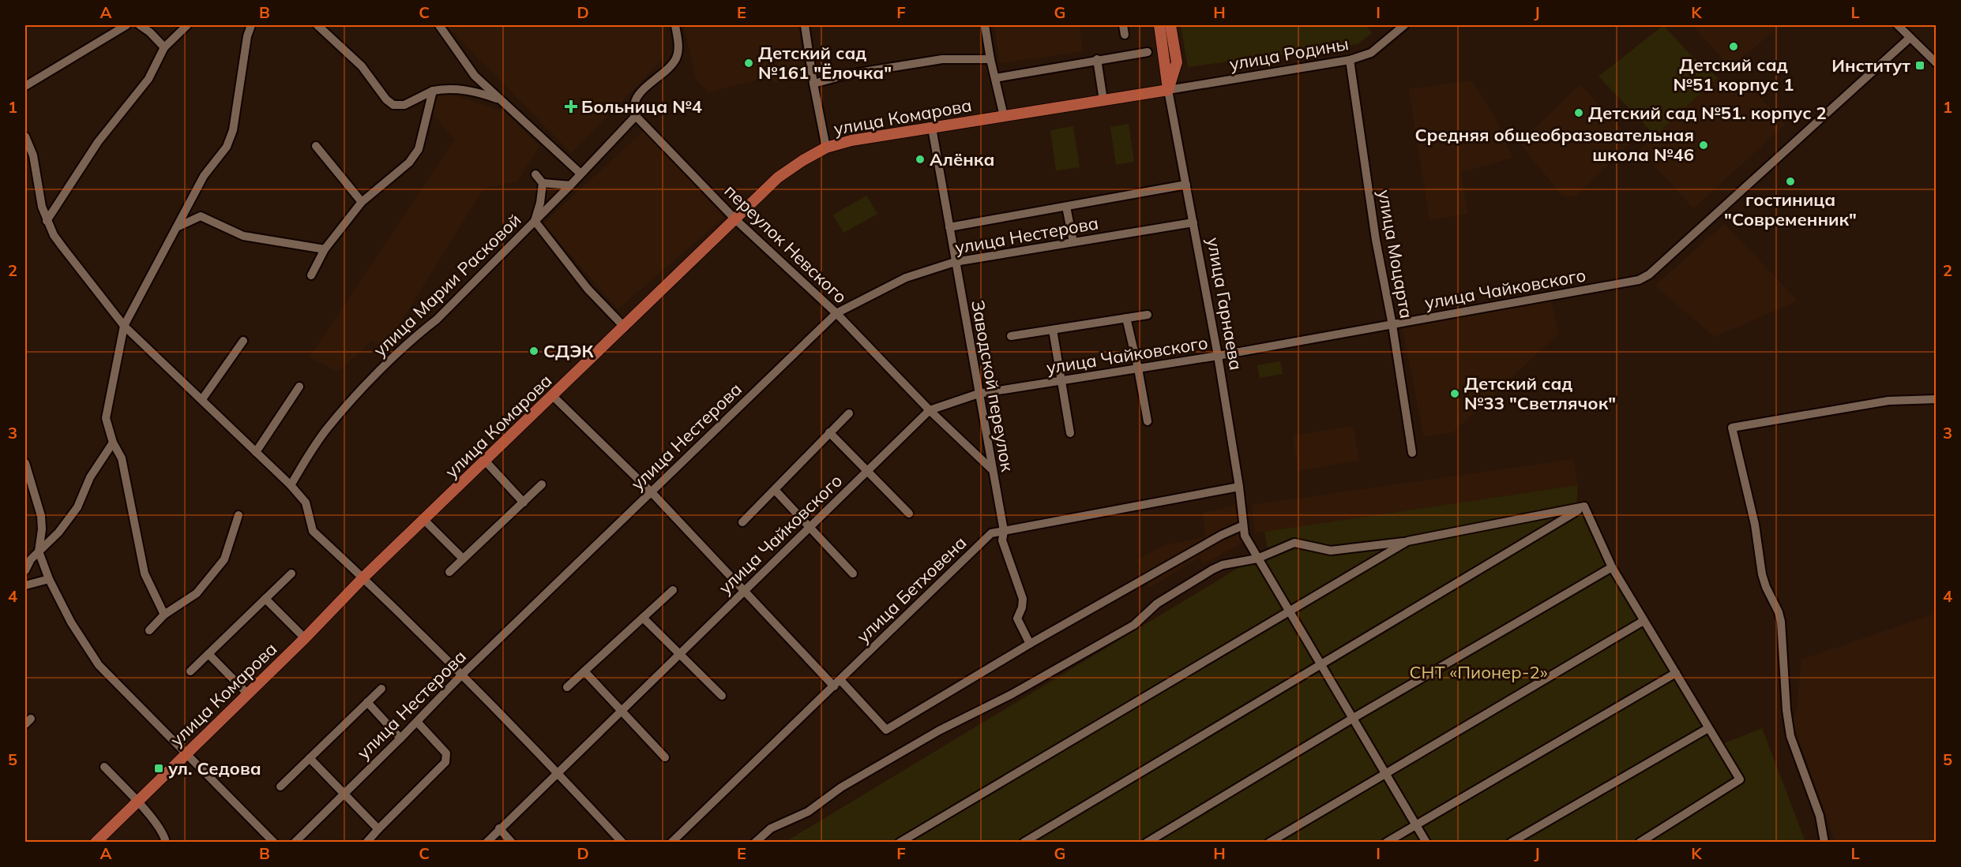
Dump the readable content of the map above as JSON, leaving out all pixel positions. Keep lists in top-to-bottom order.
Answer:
{
  "streets": {
    "main road": ["улица Комарова", "улица Гарнаева"],
    "street": [
      "улица Родины",
      "улица Нестерова",
      "переулок Невского",
      "улица Моцарта",
      "улица Марии Расковой",
      "улица Чайковского",
      "Заводской переулок",
      "улица Бетховена"
    ]
  },
  "crossings": [
    ["улица Родины", "улица Комарова"],
    ["улица Родины", "улица Моцарта"],
    ["улица Родины", "улица Гарнаева"],
    ["улица Комарова", "переулок Невского"],
    ["улица Комарова", "улица Гарнаева"],
    ["улица Комарова", "Заводской переулок"],
    ["улица Нестерова", "переулок Невского"],
    ["улица Нестерова", "улица Гарнаева"],
    ["улица Нестерова", "Заводской переулок"],
    ["переулок Невского", "улица Марии Расковой"],
    ["переулок Невского", "улица Чайковского"],
    ["переулок Невского", "Заводской переулок"],
    ["улица Моцарта", "улица Чайковского"],
    ["улица Чайковского", "улица Гарнаева"],
    ["улица Чайковского", "Заводской переулок"],
    ["улица Гарнаева", "улица Бетховена"],
    ["Заводской переулок", "улица Бетховена"]
  ],
  "parks": ["СНТ «Пионер-2»"],
  "places": {
    "other": [
      "Детский сад №51 корпус 1",
      "Детский сад №161 \"Ёлочка\"",
      "Детский сад №51. корпус 2",
      "Средняя общеобразовательная школа №46",
      "Алёнка",
      "гостиница \"Современник\"",
      "СДЭК",
      "Детский сад №33 \"Светлячок\""
    ],
    "transit": ["Институт", "ул. Седова"],
    "health": ["Больница №4"]
  },
  "grid": {
    "columns": [
      "A",
      "B",
      "C",
      "D",
      "E",
      "F",
      "G",
      "H",
      "I",
      "J",
      "K",
      "L"
    ],
    "rows": [
      "1",
      "2",
      "3",
      "4",
      "5"
    ]
  }
}
